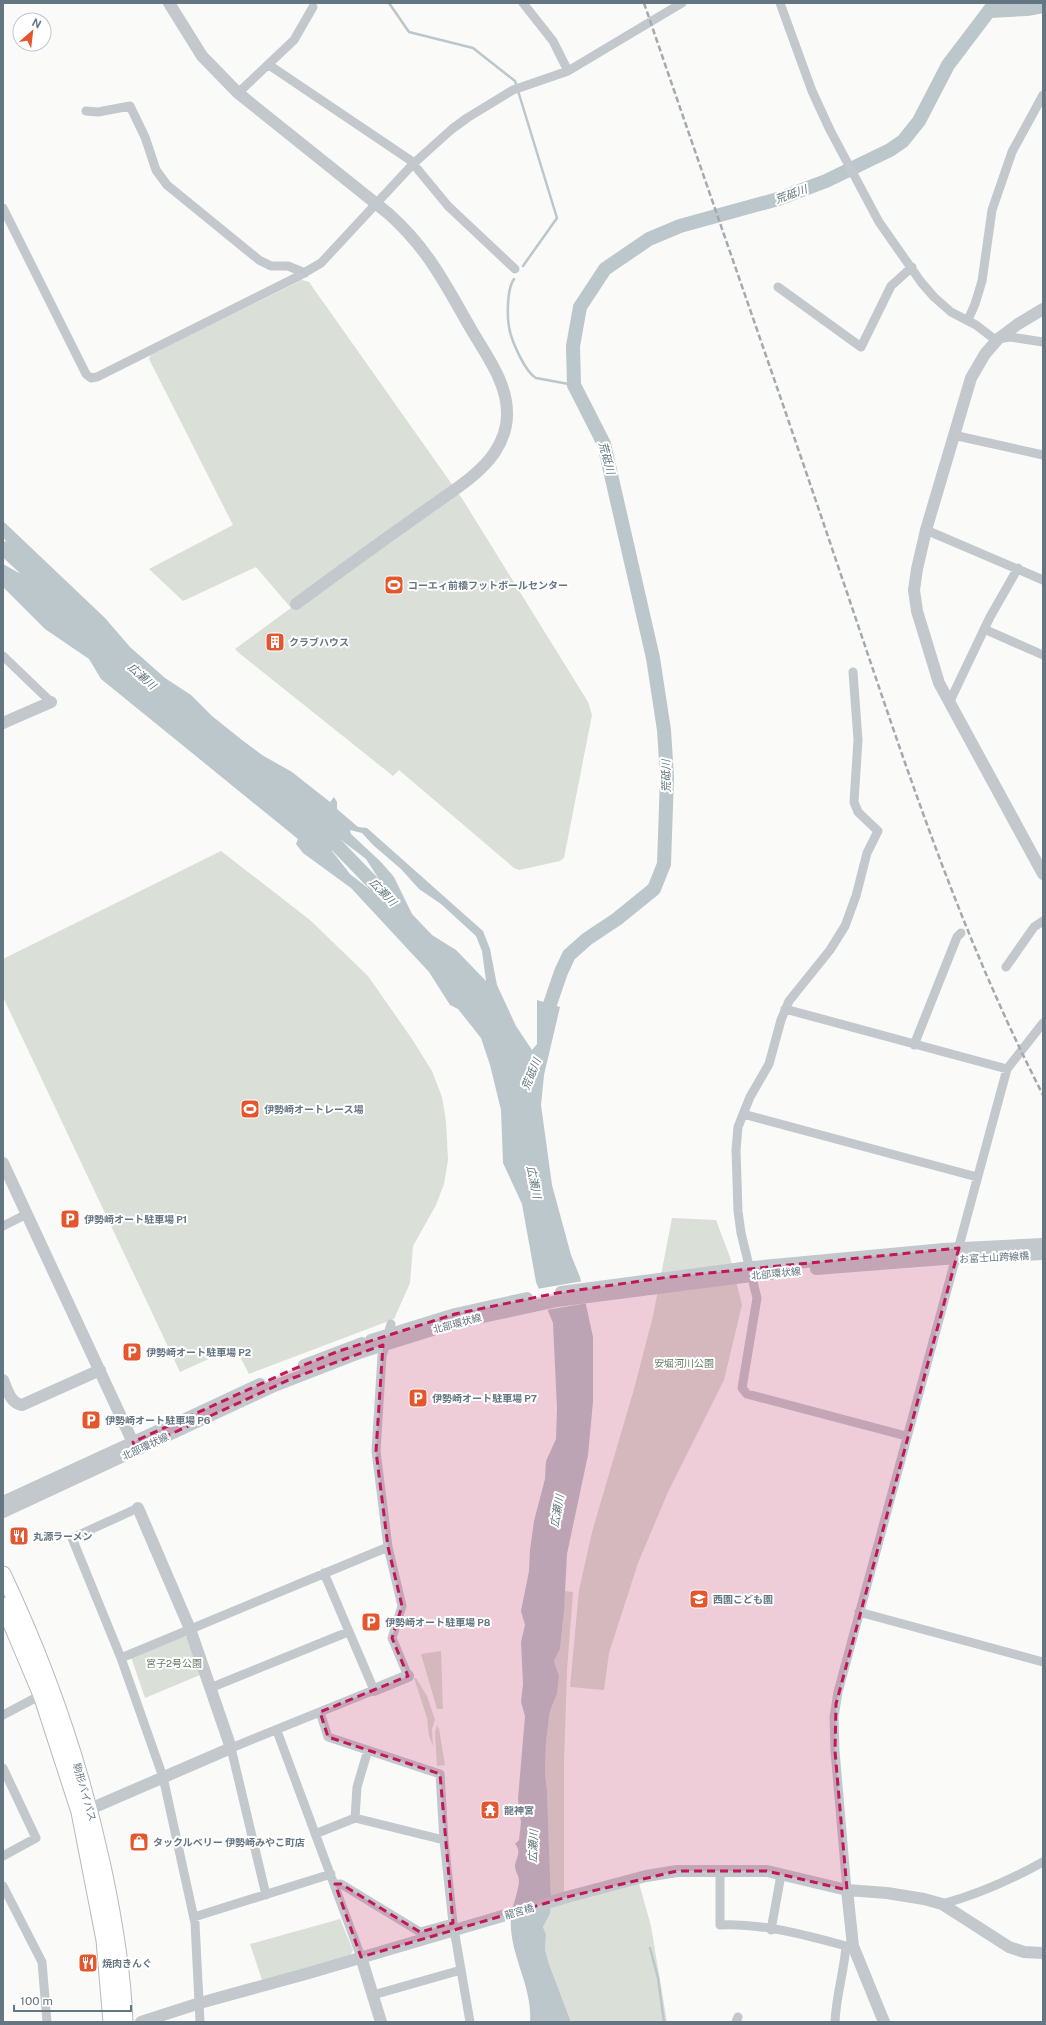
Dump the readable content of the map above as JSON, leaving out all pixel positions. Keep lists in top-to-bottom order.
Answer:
{
  "streets": {
    "main road": ["駒形バイパス"],
    "street": ["お富士山跨線橋", "北部環状線", "龍宮橋"]
  },
  "crossings": [
    ["お富士山跨線橋", "北部環状線"]
  ],
  "water": ["荒砥川", "広瀬川"],
  "parks": ["安堀河川公園", "宮子2号公園"],
  "places": {
    "sports": ["コーエィ前橋フットボールセンター", "伊勢崎オートレース場"],
    "building": ["クラブハウス"],
    "parking": [
      "伊勢崎オート駐車場 P1",
      "伊勢崎オート駐車場 P2",
      "伊勢崎オート駐車場 P7",
      "伊勢崎オート駐車場 P6",
      "伊勢崎オート駐車場 P8"
    ],
    "restaurant": ["丸源ラーメン", "焼肉きんぐ"],
    "school or university": ["西園こども園"],
    "temple": ["龍神宮"],
    "shop": ["タックルベリー 伊勢崎みやこ町店"]
  },
  "scale_bar": "100 m",
  "north": "top right"
}
